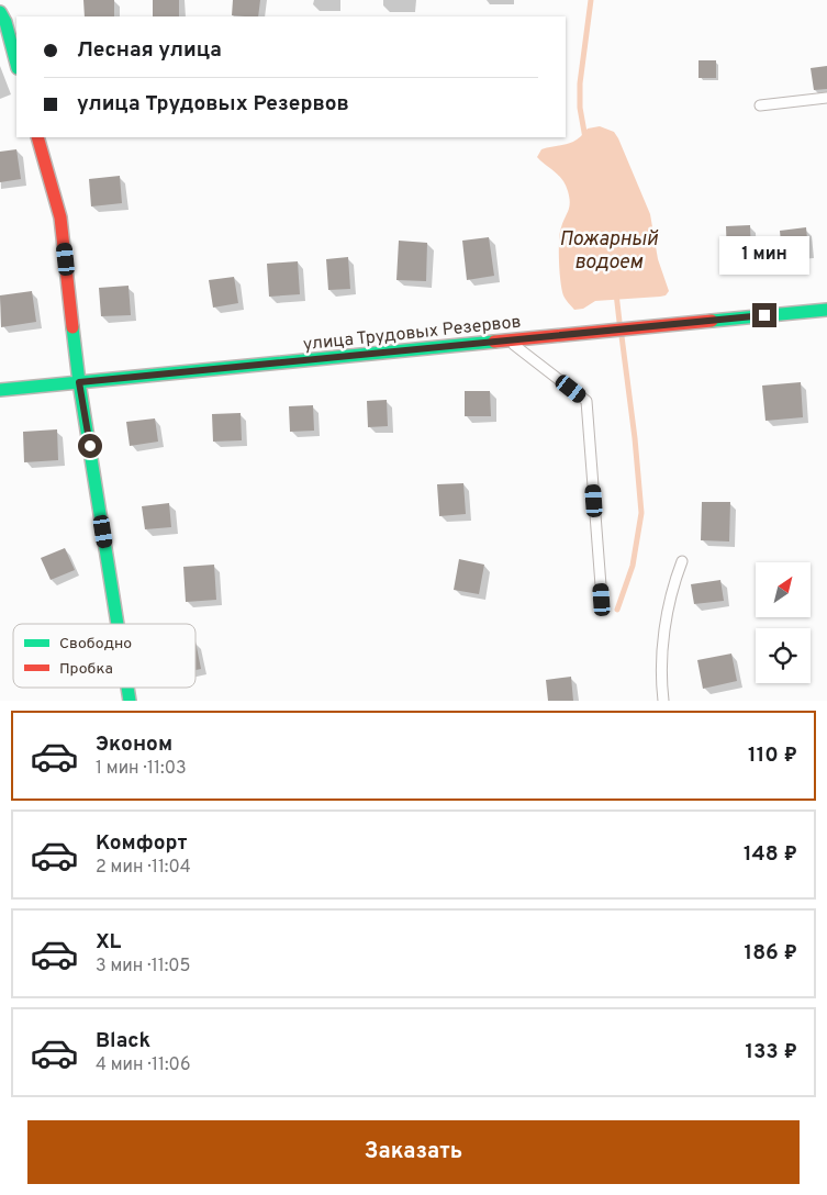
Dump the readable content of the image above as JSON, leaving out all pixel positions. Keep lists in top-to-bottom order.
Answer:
{
  "streets": {
    "main road": ["улица Трудовых Резервов"]
  },
  "water": ["Пожарный водоем"],
  "legend": ["Свободно", "Пробка"],
  "north": "top right",
  "page": {
    "banner": ["Лесная улица", "улица Трудовых Резервов"],
    "bubble": "1 мин",
    "list": [
      {
        "name": "Эконом",
        "note": "1 мин · 11:03",
        "value": "110 ₽"
      },
      {
        "name": "Комфорт",
        "note": "2 мин · 11:04",
        "value": "148 ₽"
      },
      {
        "name": "XL",
        "note": "3 мин · 11:05",
        "value": "186 ₽"
      },
      {
        "name": "Black",
        "note": "4 мин · 11:06",
        "value": "133 ₽"
      }
    ],
    "buttons": "Заказать"
  }
}
